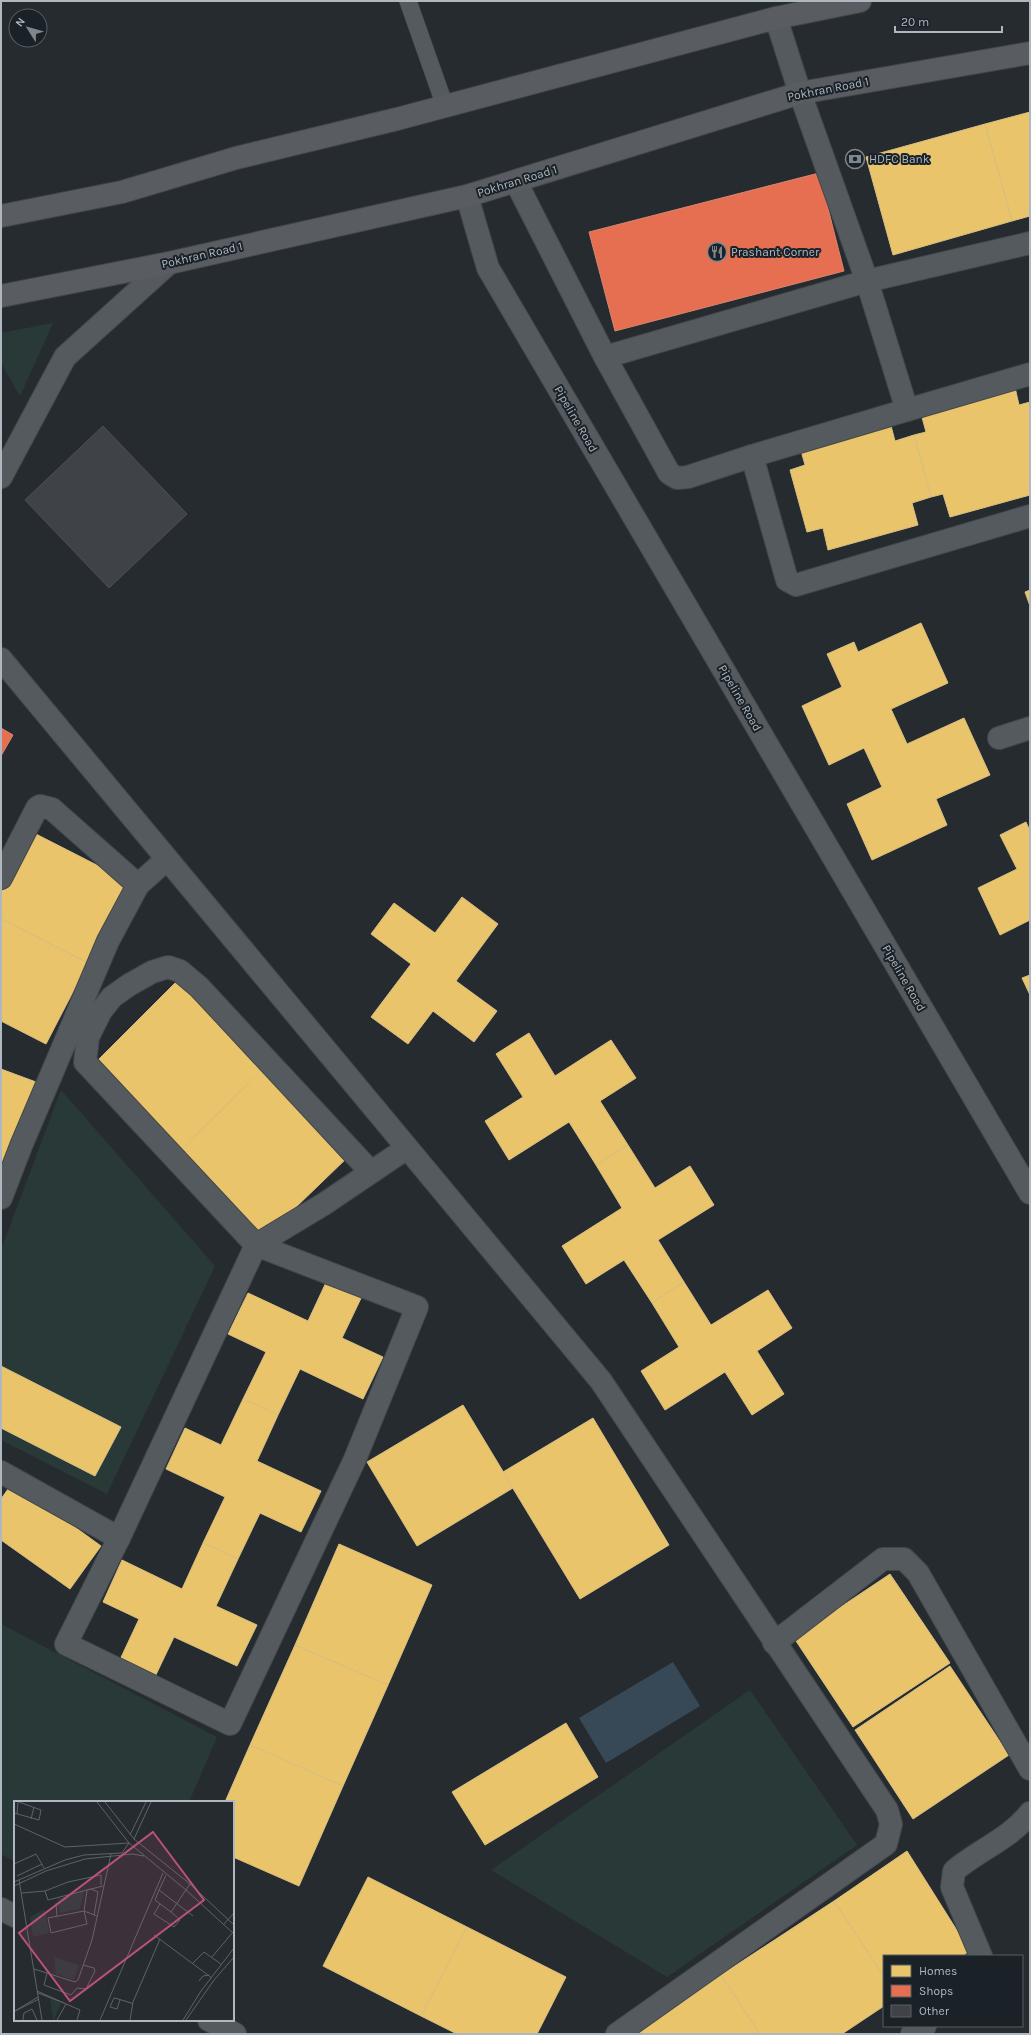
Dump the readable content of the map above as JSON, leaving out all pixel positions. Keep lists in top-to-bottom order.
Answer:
{
  "streets": {
    "main road": ["Pokhran Road 1"],
    "street": ["Pipeline Road"]
  },
  "crossings": [
    ["Pokhran Road 1", "Pipeline Road"]
  ],
  "places": {
    "bank": ["HDFC Bank"],
    "restaurant": ["Prashant Corner"]
  },
  "legend": ["Homes", "Shops", "Other"],
  "scale_bar": "20 m",
  "north": "top left"
}
